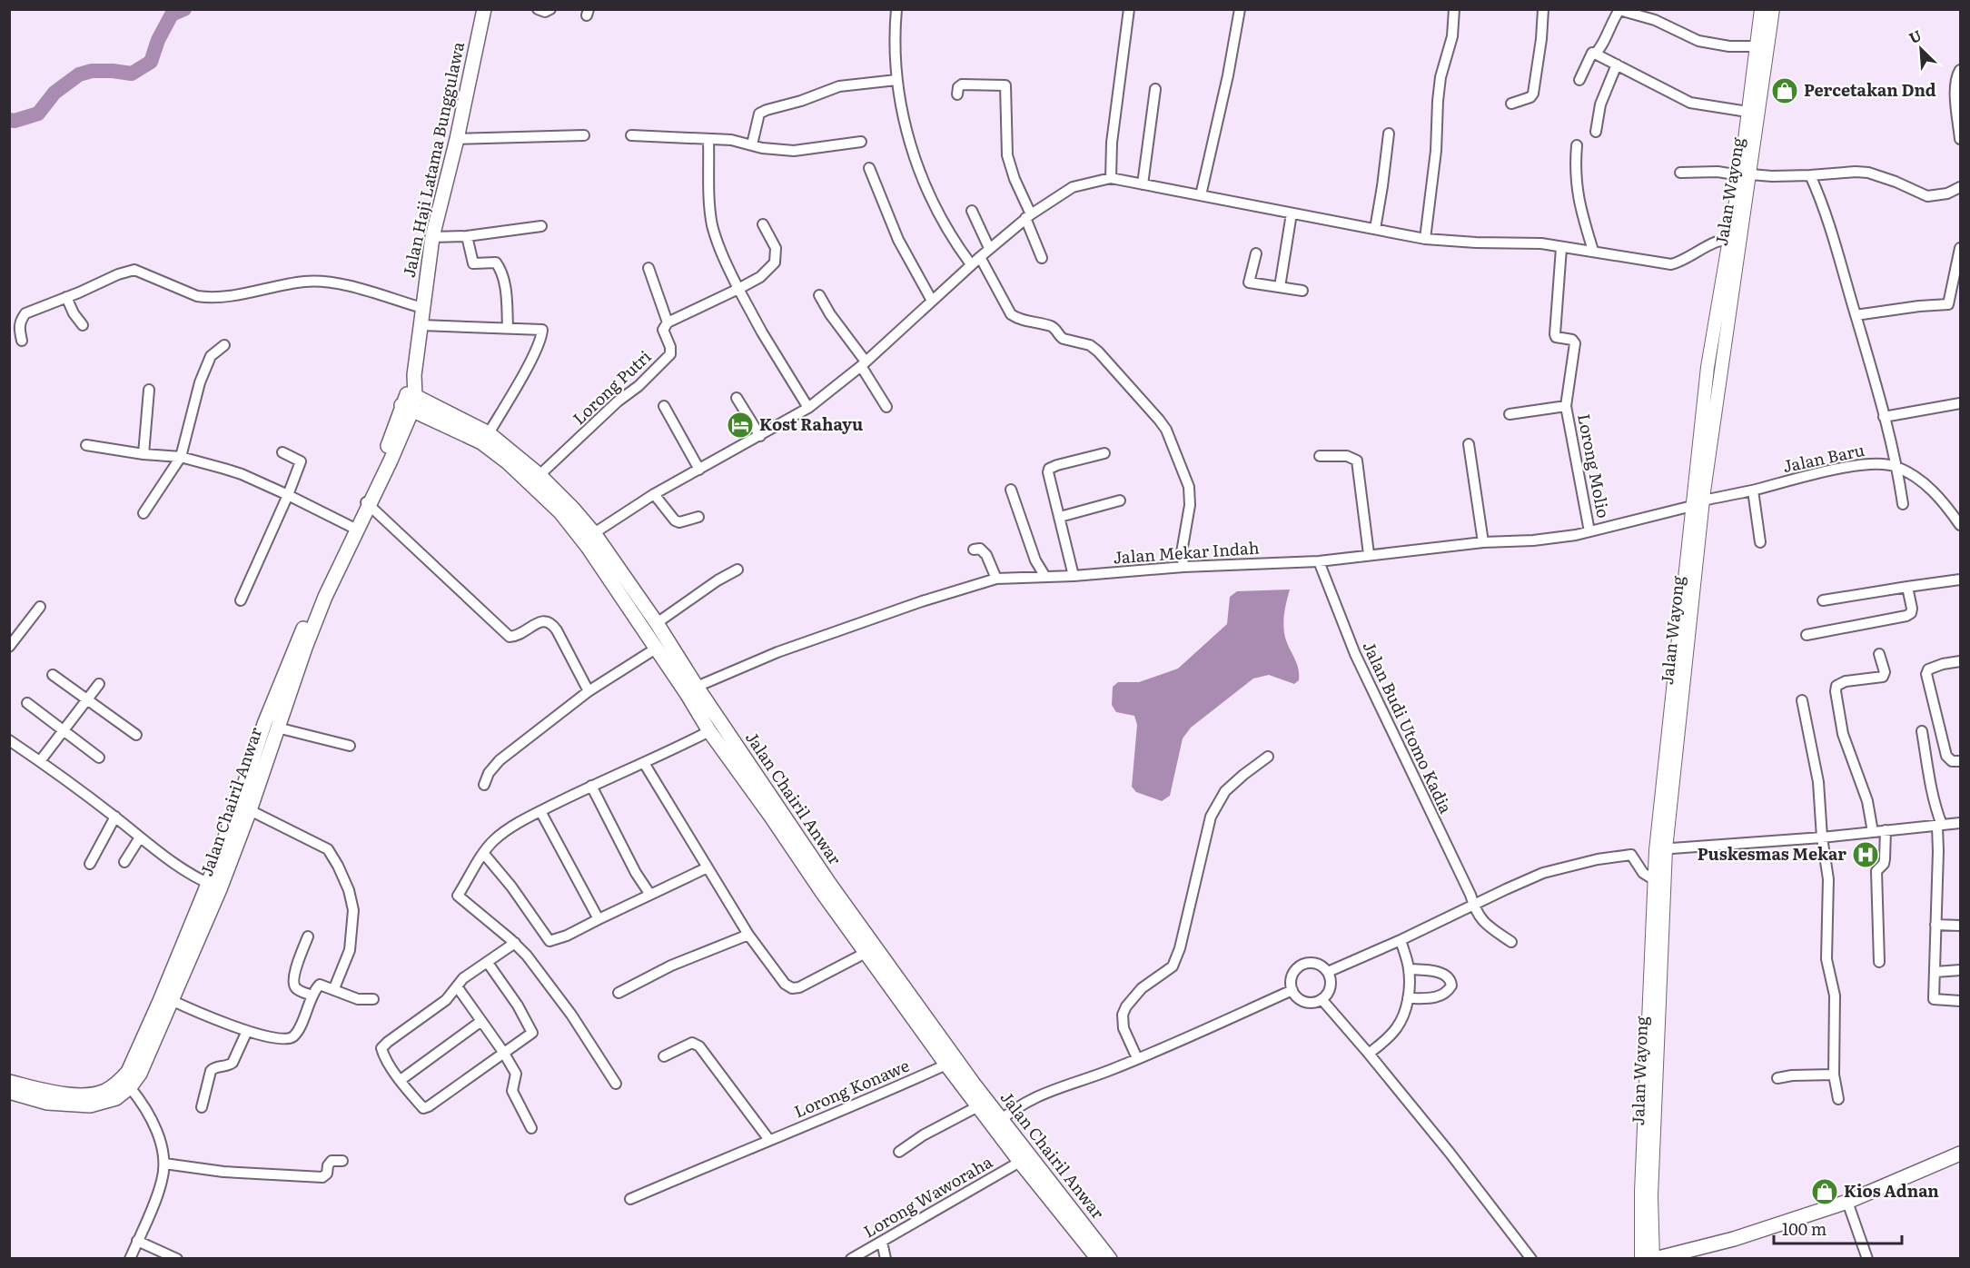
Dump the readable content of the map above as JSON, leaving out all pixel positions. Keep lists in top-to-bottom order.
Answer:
{
  "streets": {
    "main road": ["Jalan Haji Latama Bunggulawa", "Jalan Chairil Anwar"],
    "street": [
      "Jalan Wayong",
      "Lorong Putri",
      "Jalan Baru",
      "Lorong Molio",
      "Jalan Mekar Indah",
      "Jalan Budi Utomo Kadia",
      "Lorong Konawe",
      "Lorong Waworaha"
    ]
  },
  "crossings": [
    ["Jalan Haji Latama Bunggulawa", "Jalan Chairil Anwar"],
    ["Jalan Wayong", "Jalan Baru"],
    ["Jalan Wayong", "Jalan Mekar Indah"],
    ["Lorong Putri", "Jalan Chairil Anwar"],
    ["Jalan Baru", "Jalan Mekar Indah"],
    ["Lorong Molio", "Jalan Mekar Indah"],
    ["Jalan Mekar Indah", "Jalan Budi Utomo Kadia"],
    ["Jalan Mekar Indah", "Jalan Chairil Anwar"],
    ["Jalan Chairil Anwar", "Lorong Konawe"],
    ["Jalan Chairil Anwar", "Lorong Waworaha"]
  ],
  "places": {
    "shop": ["Percetakan Dnd", "Kios Adnan"],
    "hotel": ["Kost Rahayu"],
    "hospital": ["Puskesmas Mekar"]
  },
  "scale_bar": "100 m",
  "north": "top left"
}
